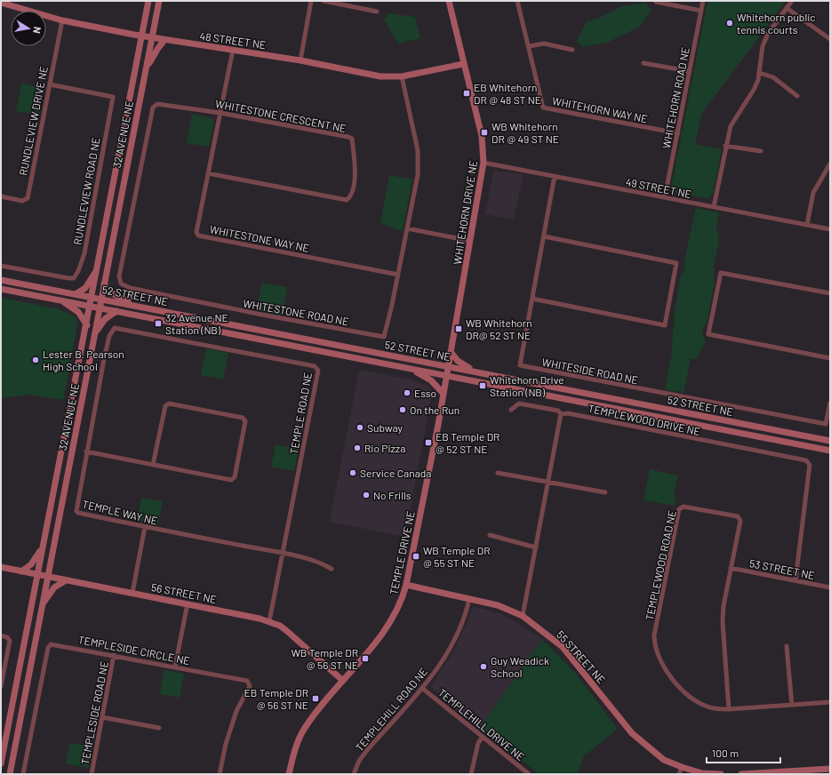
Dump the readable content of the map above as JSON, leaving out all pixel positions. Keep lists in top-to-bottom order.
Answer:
{
  "streets": {
    "main road": [
      "48 STREET NE",
      "32 AVENUE NE",
      "WHITEHORN DRIVE NE",
      "52 STREET NE",
      "TEMPLE DRIVE NE",
      "56 STREET NE",
      "55 STREET NE"
    ],
    "street": [
      "WHITEHORN ROAD NE",
      "WHITEHORN WAY NE",
      "WHITESTONE CRESCENT NE",
      "RUNDLEVIEW DRIVE NE",
      "49 STREET NE",
      "RUNDLEVIEW ROAD NE",
      "WHITESTONE WAY NE",
      "WHITESTONE ROAD NE",
      "WHITESIDE ROAD NE",
      "TEMPLE ROAD NE",
      "TEMPLEWOOD DRIVE NE",
      "TEMPLE WAY NE",
      "TEMPLEWOOD ROAD NE",
      "53 STREET NE",
      "TEMPLESIDE CIRCLE NE",
      "TEMPLEHILL ROAD NE",
      "TEMPLESIDE ROAD NE",
      "TEMPLEHILL DRIVE NE"
    ]
  },
  "crossings": [
    ["48 STREET NE", "RUNDLEVIEW DRIVE NE"],
    ["48 STREET NE", "32 AVENUE NE"],
    ["48 STREET NE", "WHITEHORN DRIVE NE"],
    ["48 STREET NE", "WHITESTONE WAY NE"],
    ["48 STREET NE", "WHITESTONE ROAD NE"],
    ["WHITEHORN ROAD NE", "WHITEHORN WAY NE"],
    ["WHITEHORN ROAD NE", "49 STREET NE"],
    ["WHITESTONE CRESCENT NE", "WHITESTONE WAY NE"],
    ["WHITESTONE CRESCENT NE", "WHITESTONE ROAD NE"],
    ["RUNDLEVIEW DRIVE NE", "RUNDLEVIEW ROAD NE"],
    ["32 AVENUE NE", "52 STREET NE"],
    ["32 AVENUE NE", "56 STREET NE"],
    ["49 STREET NE", "WHITEHORN DRIVE NE"],
    ["49 STREET NE", "WHITESIDE ROAD NE"],
    ["WHITEHORN DRIVE NE", "52 STREET NE"],
    ["WHITEHORN DRIVE NE", "TEMPLE DRIVE NE"],
    ["WHITESTONE WAY NE", "WHITESTONE ROAD NE"],
    ["52 STREET NE", "TEMPLE DRIVE NE"],
    ["TEMPLE ROAD NE", "TEMPLE WAY NE"],
    ["TEMPLE ROAD NE", "56 STREET NE"],
    ["TEMPLEWOOD DRIVE NE", "53 STREET NE"],
    ["TEMPLE DRIVE NE", "56 STREET NE"],
    ["TEMPLE DRIVE NE", "55 STREET NE"],
    ["TEMPLEWOOD ROAD NE", "53 STREET NE"],
    ["TEMPLESIDE CIRCLE NE", "TEMPLESIDE ROAD NE"],
    ["55 STREET NE", "TEMPLEHILL ROAD NE"],
    ["TEMPLEHILL ROAD NE", "TEMPLEHILL DRIVE NE"]
  ],
  "places": {
    "other": [
      "Whitehorn public tennis courts",
      "Lester B. Pearson High School",
      "Esso",
      "On the Run",
      "Subway",
      "Rio Pizza",
      "Service Canada",
      "No Frills",
      "Guy Weadick School"
    ],
    "transit": [
      "EB Whitehorn DR @ 48 ST NE",
      "WB Whitehorn DR @ 49 ST NE",
      "32 Avenue NE Station (NB)",
      "WB Whitehorn DR@ 52 ST NE",
      "Whitehorn Drive Station (NB)",
      "EB Temple DR @ 52 ST NE",
      "WB Temple DR @ 55 ST NE",
      "WB Temple DR @ 56 ST NE",
      "EB Temple DR @ 56 ST NE"
    ]
  },
  "scale_bar": "100 m",
  "north": "right"
}
